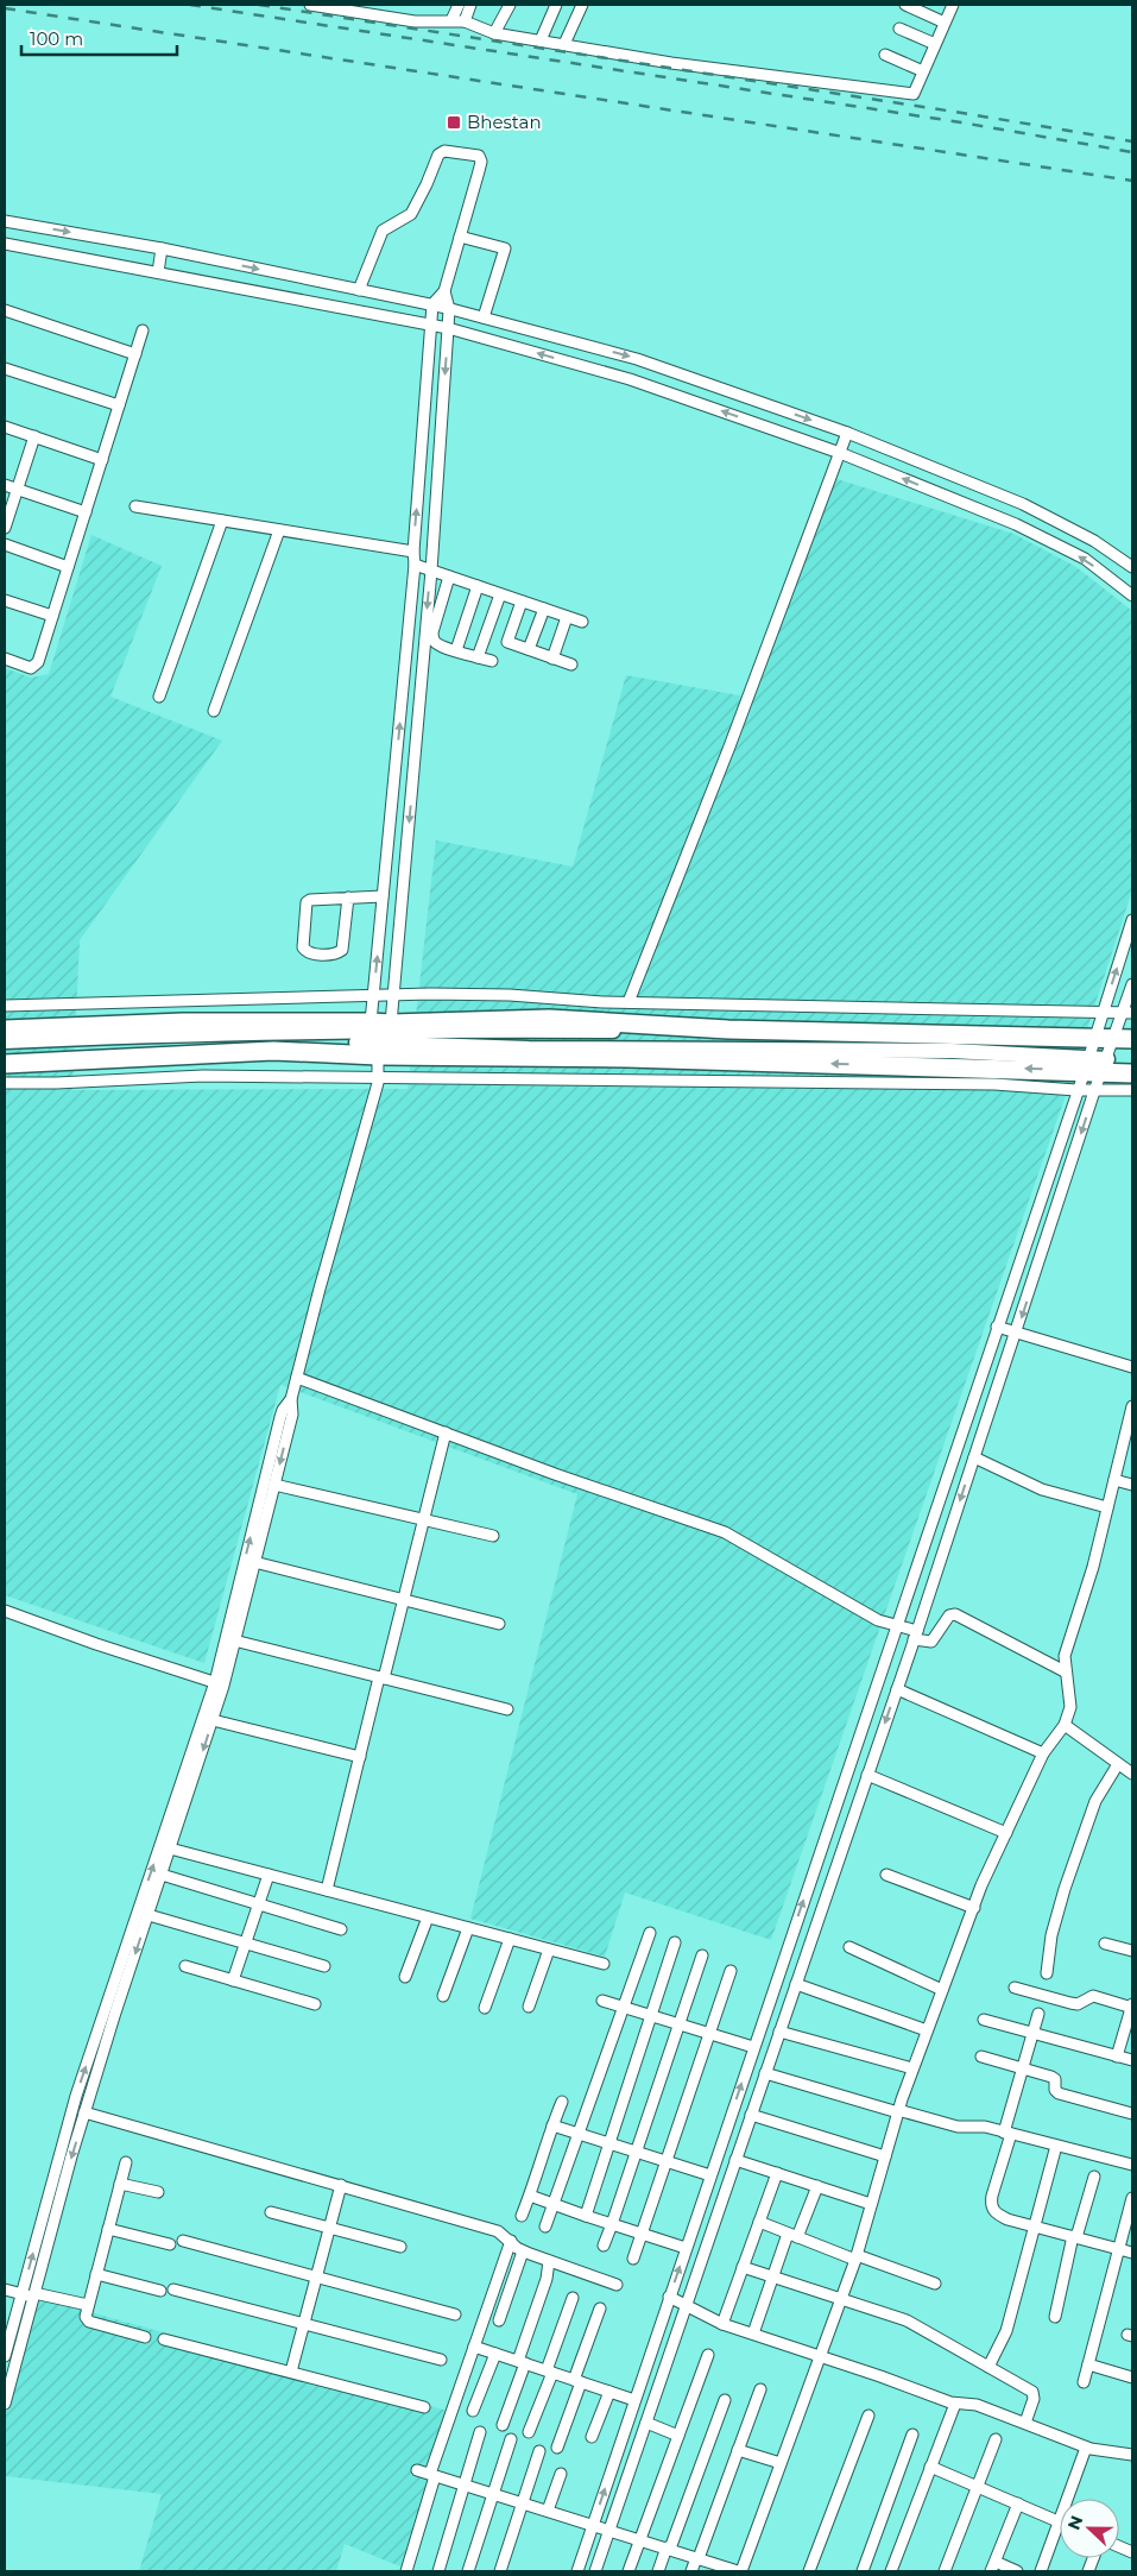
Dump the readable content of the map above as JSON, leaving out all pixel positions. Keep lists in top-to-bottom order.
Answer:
{
  "places": {
    "transit": ["Bhestan"]
  },
  "scale_bar": "100 m",
  "north": "left"
}
